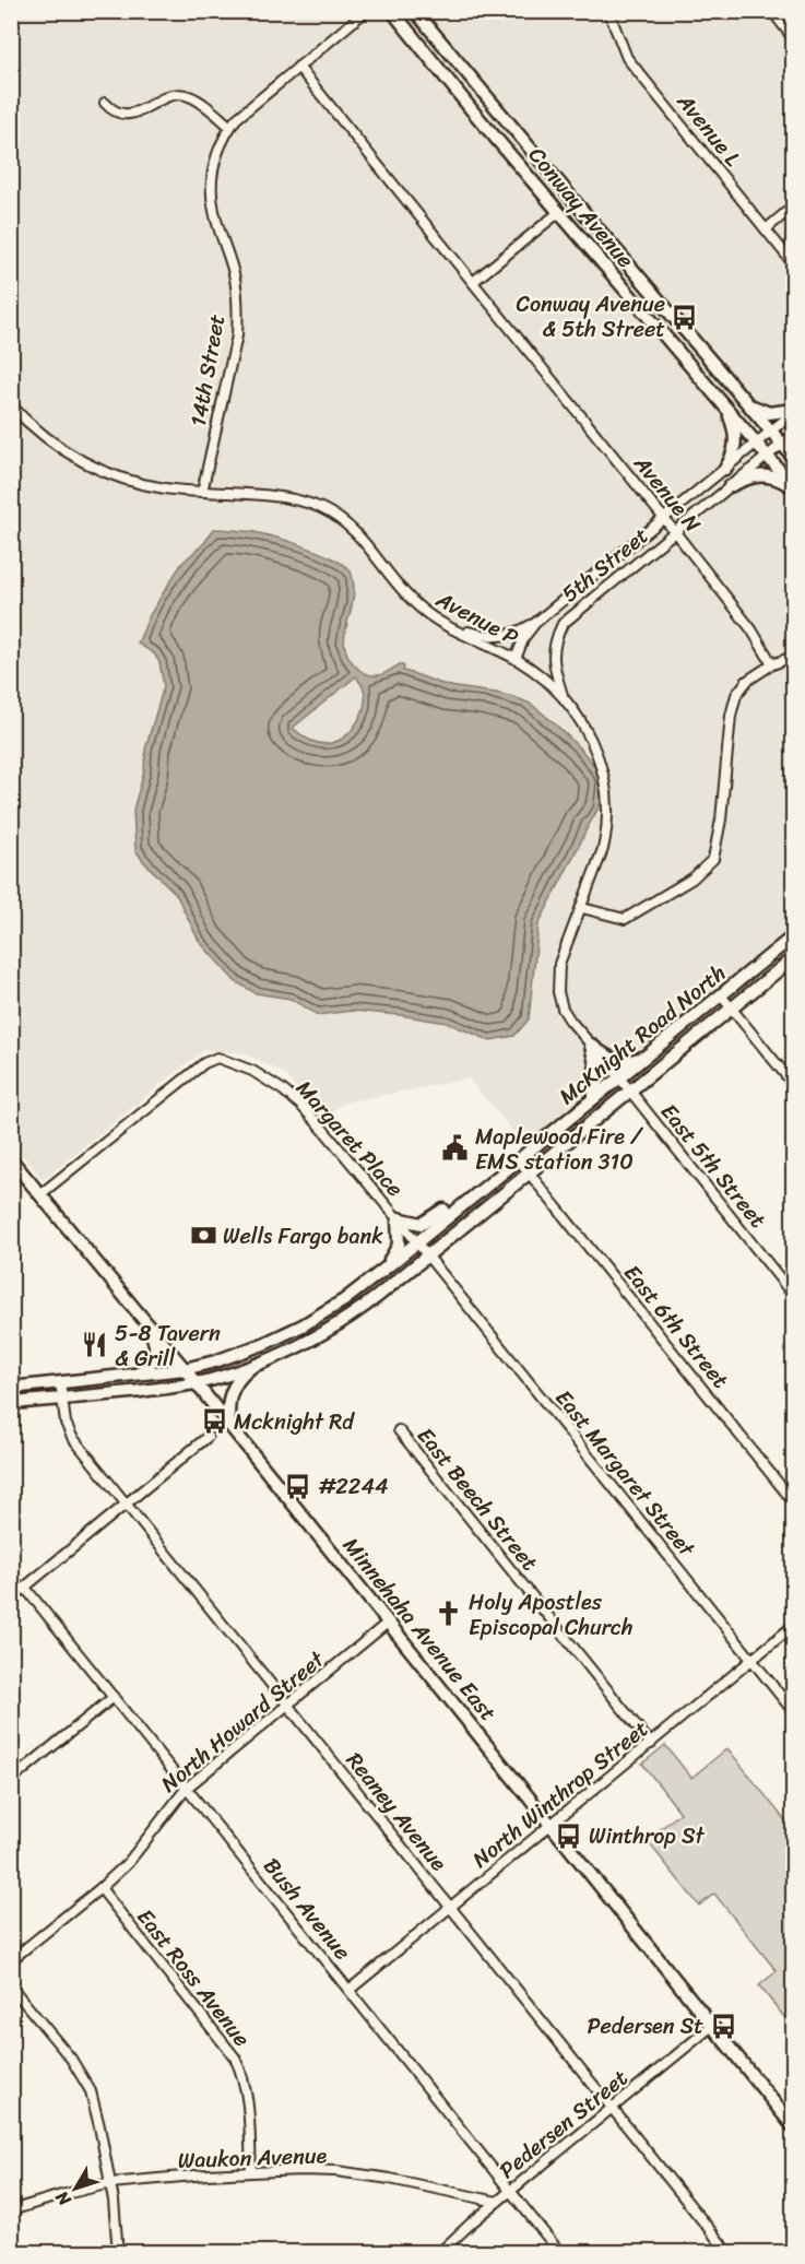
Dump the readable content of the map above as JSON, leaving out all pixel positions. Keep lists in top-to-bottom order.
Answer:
{
  "streets": {
    "main road": ["Conway Avenue", "McKnight Road North", "Minnehaha Avenue East"],
    "street": [
      "Avenue L",
      "14th Street",
      "Avenue N",
      "5th Street",
      "Avenue P",
      "Margaret Place",
      "East 5th Street",
      "East 6th Street",
      "East Margaret Street",
      "East Beech Street",
      "North Howard Street",
      "North Winthrop Street",
      "Reaney Avenue",
      "Bush Avenue",
      "East Ross Avenue",
      "Pedersen Street",
      "Waukon Avenue"
    ]
  },
  "crossings": [
    ["Conway Avenue", "5th Street"],
    ["14th Street", "Avenue N"],
    ["14th Street", "Avenue P"],
    ["Avenue N", "5th Street"],
    ["5th Street", "Avenue P"],
    ["Avenue P", "McKnight Road North"],
    ["Avenue P", "East 5th Street"],
    ["McKnight Road North", "Margaret Place"],
    ["McKnight Road North", "East 5th Street"],
    ["McKnight Road North", "East 6th Street"],
    ["McKnight Road North", "East Margaret Street"],
    ["McKnight Road North", "Minnehaha Avenue East"],
    ["McKnight Road North", "Reaney Avenue"],
    ["Margaret Place", "East Margaret Street"],
    ["Margaret Place", "Minnehaha Avenue East"],
    ["East Margaret Street", "North Winthrop Street"],
    ["East Beech Street", "North Winthrop Street"],
    ["Minnehaha Avenue East", "North Howard Street"],
    ["Minnehaha Avenue East", "North Winthrop Street"],
    ["Minnehaha Avenue East", "Pedersen Street"],
    ["North Howard Street", "Reaney Avenue"],
    ["North Howard Street", "Bush Avenue"],
    ["North Howard Street", "East Ross Avenue"],
    ["North Winthrop Street", "Reaney Avenue"],
    ["North Winthrop Street", "Bush Avenue"],
    ["Reaney Avenue", "Pedersen Street"],
    ["Bush Avenue", "Pedersen Street"],
    ["East Ross Avenue", "Waukon Avenue"],
    ["Pedersen Street", "Waukon Avenue"]
  ],
  "places": {
    "bus stop": [
      "Conway Avenue & 5th Street",
      "Mcknight Rd",
      "#2244",
      "Winthrop St",
      "Pedersen St"
    ],
    "public building": ["Maplewood Fire / EMS station 310"],
    "bank": ["Wells Fargo bank"],
    "restaurant": ["5-8 Tavern & Grill"],
    "church": ["Holy Apostles Episcopal Church"]
  },
  "north": "bottom left"
}
